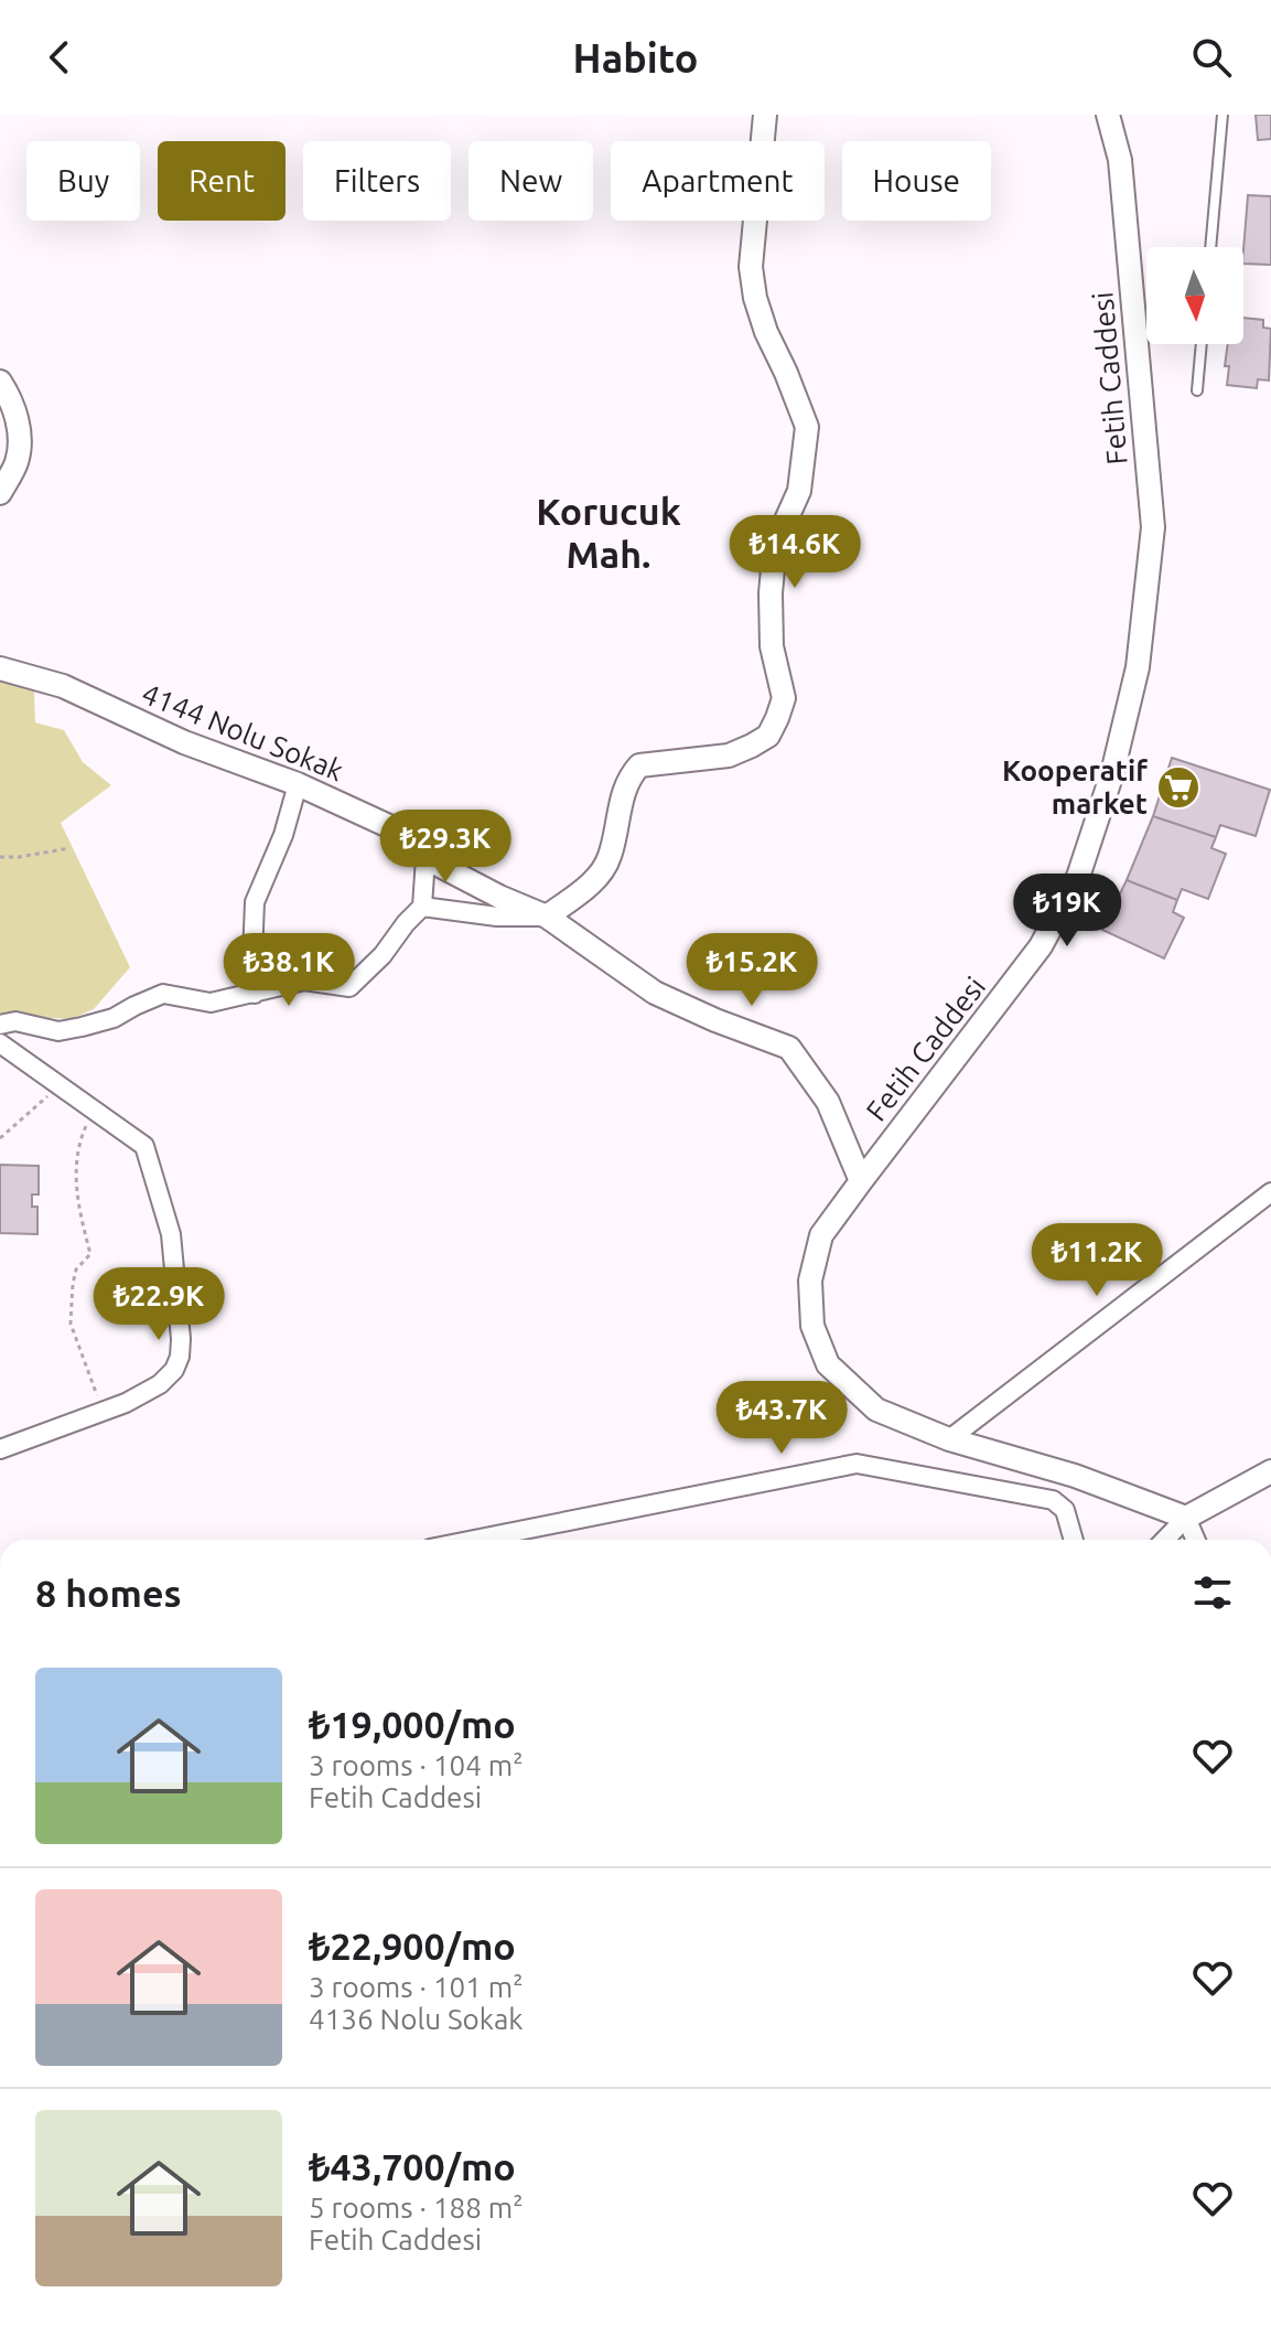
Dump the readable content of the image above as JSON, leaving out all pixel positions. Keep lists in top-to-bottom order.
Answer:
{
  "streets": {
    "street": ["Fetih Caddesi", "4144 Nolu Sokak"]
  },
  "crossings": [
    ["Fetih Caddesi", "4144 Nolu Sokak"]
  ],
  "districts": ["Korucuk Mah."],
  "places": {
    "supermarket": ["Kooperatif market"]
  },
  "north": "bottom",
  "page": {
    "header": "Habito",
    "chip": [
      "Buy",
      "Rent",
      "Filters",
      "New",
      "Apartment",
      "House"
    ],
    "price": [
      "₺14.6K",
      "₺29.3K",
      "₺19K",
      "₺38.1K",
      "₺15.2K",
      "₺11.2K",
      "₺22.9K",
      "₺43.7K"
    ],
    "heading": "8 homes",
    "list": [
      {
        "name": "₺19,000/mo",
        "note": "3 rooms · 104 m² · Fetih Caddesi"
      },
      {
        "name": "₺22,900/mo",
        "note": "3 rooms · 101 m² · 4136 Nolu Sokak"
      },
      {
        "name": "₺43,700/mo",
        "note": "5 rooms · 188 m² · Fetih Caddesi"
      }
    ]
  }
}
